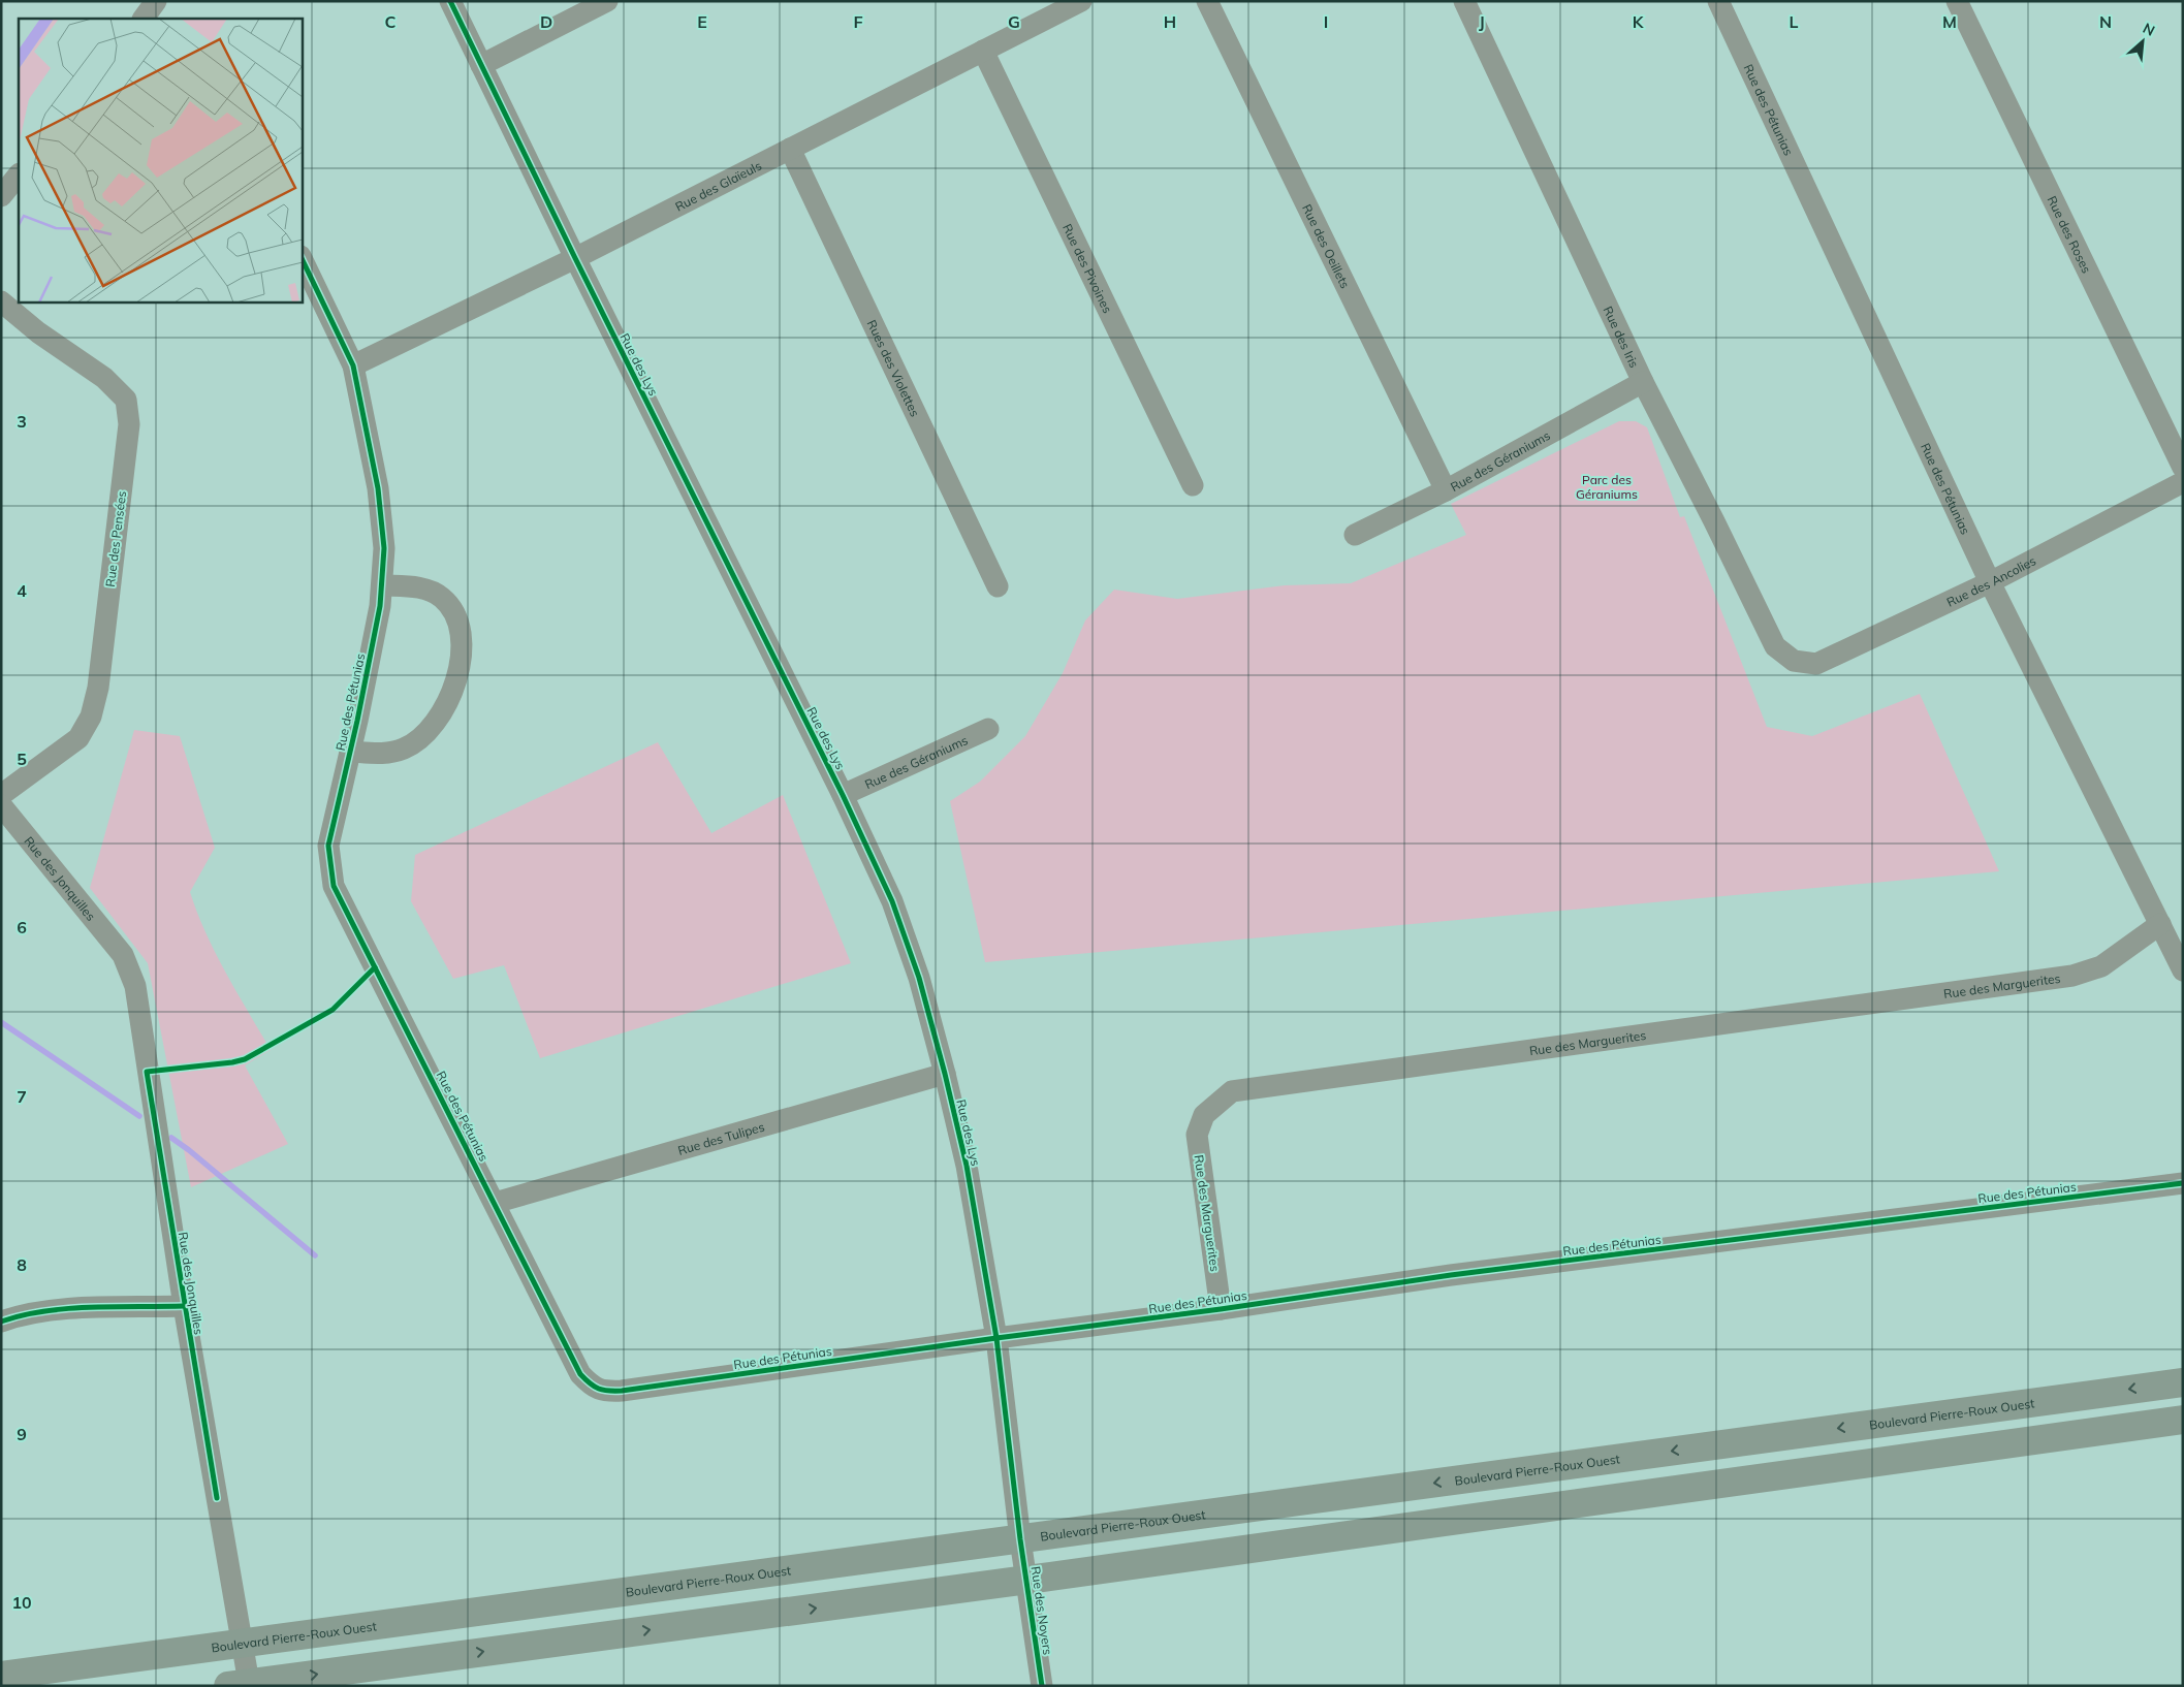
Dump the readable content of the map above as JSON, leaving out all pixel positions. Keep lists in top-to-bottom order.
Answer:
{
  "streets": {
    "main road": ["Boulevard Pierre-Roux Ouest"],
    "street": [
      "Rue des Pétunias",
      "Rue des Glaïeuls",
      "Rue des Roses",
      "Rue des Oeillets",
      "Rue des Pivoines",
      "Rue des Iris",
      "Rue des Lys",
      "Rues des Violettes",
      "Rue des Géraniums",
      "Rue des Pensées",
      "Rue des Ancolies",
      "Rue des Jonquilles",
      "Rue des Marguerites",
      "Rue des Tulipes",
      "Rue des Noyers"
    ]
  },
  "crossings": [
    ["Rue des Pétunias", "Rue des Glaïeuls"],
    ["Rue des Pétunias", "Rue des Lys"],
    ["Rue des Pétunias", "Rue des Ancolies"],
    ["Rue des Pétunias", "Rue des Marguerites"],
    ["Rue des Pétunias", "Rue des Tulipes"],
    ["Rue des Glaïeuls", "Rue des Pivoines"],
    ["Rue des Glaïeuls", "Rue des Lys"],
    ["Rue des Glaïeuls", "Rues des Violettes"],
    ["Rue des Oeillets", "Rue des Géraniums"],
    ["Rue des Iris", "Rue des Géraniums"],
    ["Rue des Iris", "Rue des Ancolies"],
    ["Rue des Lys", "Rue des Géraniums"],
    ["Rue des Lys", "Rue des Tulipes"],
    ["Rue des Lys", "Boulevard Pierre-Roux Ouest"],
    ["Rue des Lys", "Rue des Noyers"],
    ["Rue des Jonquilles", "Boulevard Pierre-Roux Ouest"],
    ["Boulevard Pierre-Roux Ouest", "Rue des Noyers"]
  ],
  "parks": ["Parc des Géraniums"],
  "north": "top right",
  "grid": {
    "columns": [
      "C",
      "D",
      "E",
      "F",
      "G",
      "H",
      "I",
      "J",
      "K",
      "L",
      "M",
      "N"
    ],
    "rows": [
      "3",
      "4",
      "5",
      "6",
      "7",
      "8",
      "9",
      "10"
    ]
  }
}
